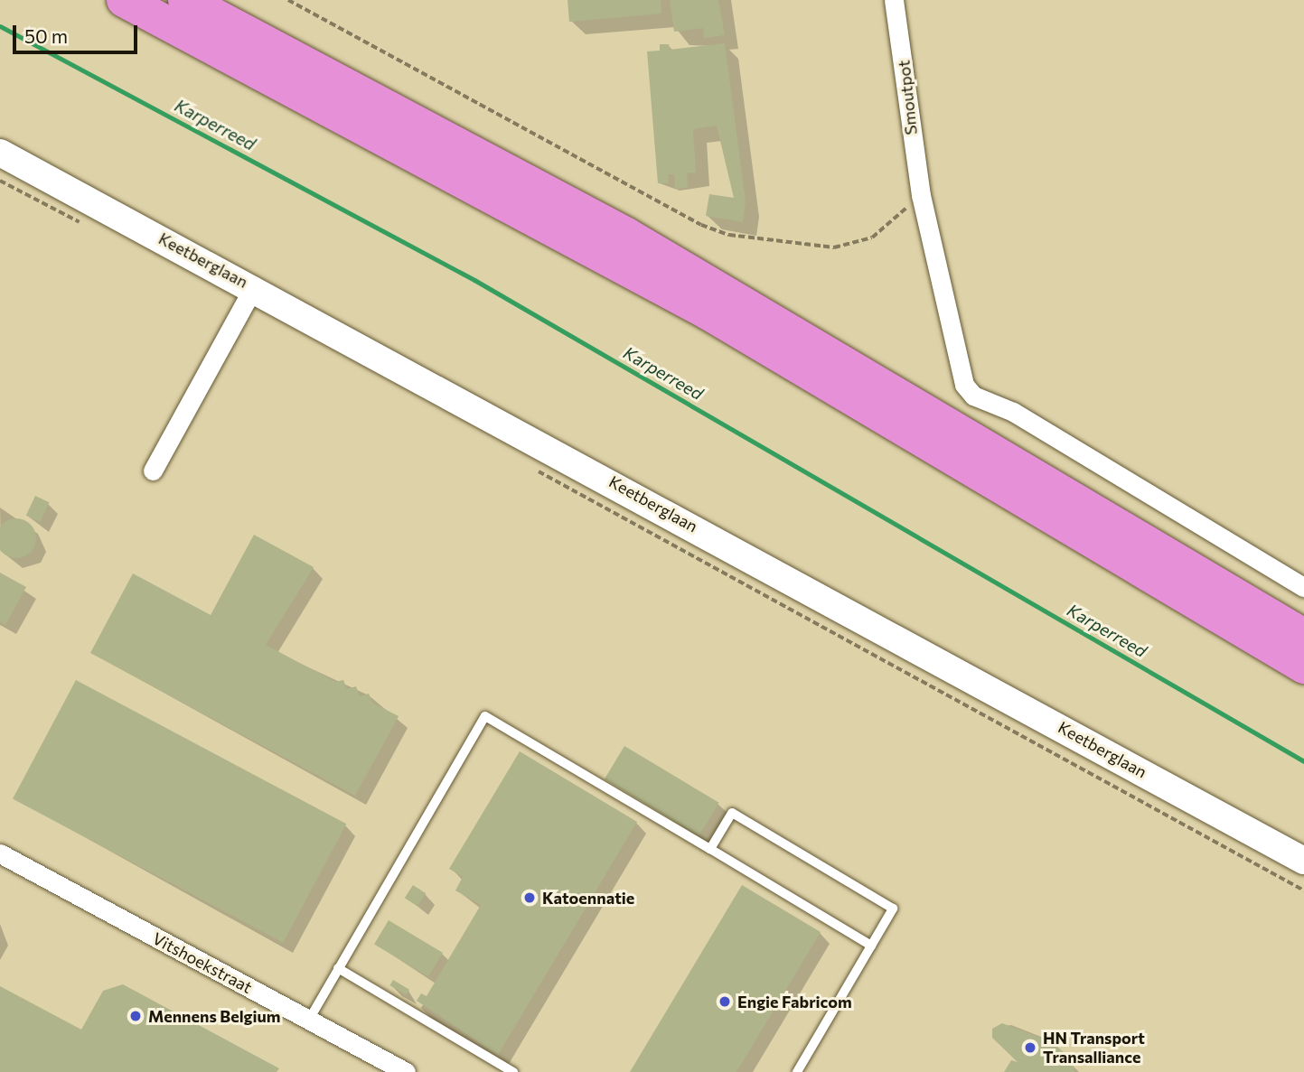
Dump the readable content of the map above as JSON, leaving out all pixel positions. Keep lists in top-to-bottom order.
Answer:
{
  "streets": {
    "main road": ["Keetberglaan"],
    "street": ["Smoutpot", "Vitshoekstraat"]
  },
  "water": ["Karperreed"],
  "places": [
    "Katoennatie",
    "Engie Fabricom",
    "Mennens Belgium",
    "HN Transport Transalliance"
  ],
  "scale_bar": "50 m"
}
